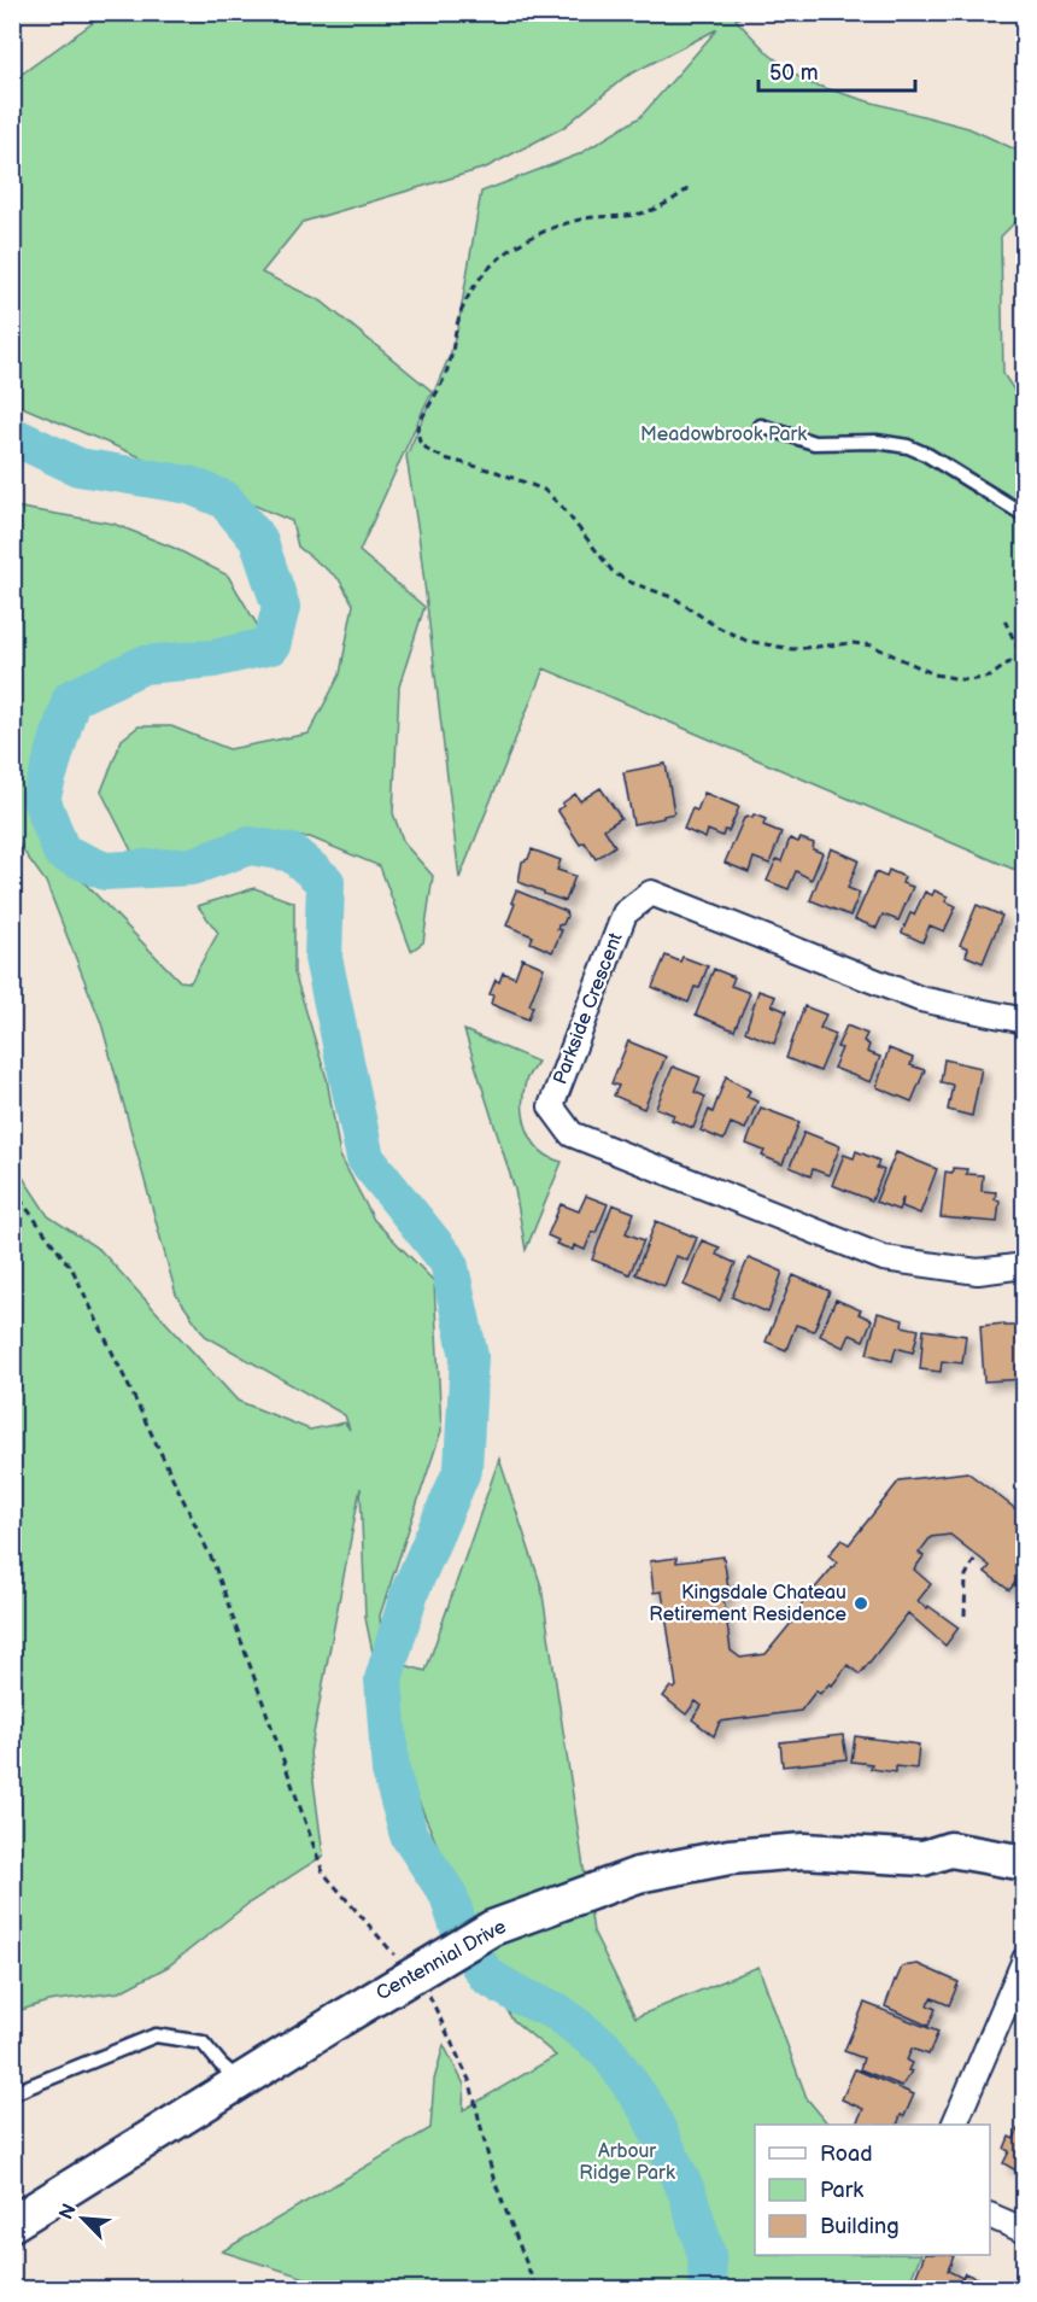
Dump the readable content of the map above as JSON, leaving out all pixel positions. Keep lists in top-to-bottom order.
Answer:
{
  "streets": {
    "main road": ["Centennial Drive"],
    "street": ["Parkside Crescent"]
  },
  "parks": ["Meadowbrook Park", "Arbour Ridge Park"],
  "places": ["Kingsdale Chateau Retirement Residence"],
  "legend": ["Road", "Park", "Building"],
  "scale_bar": "50 m",
  "north": "top left"
}
